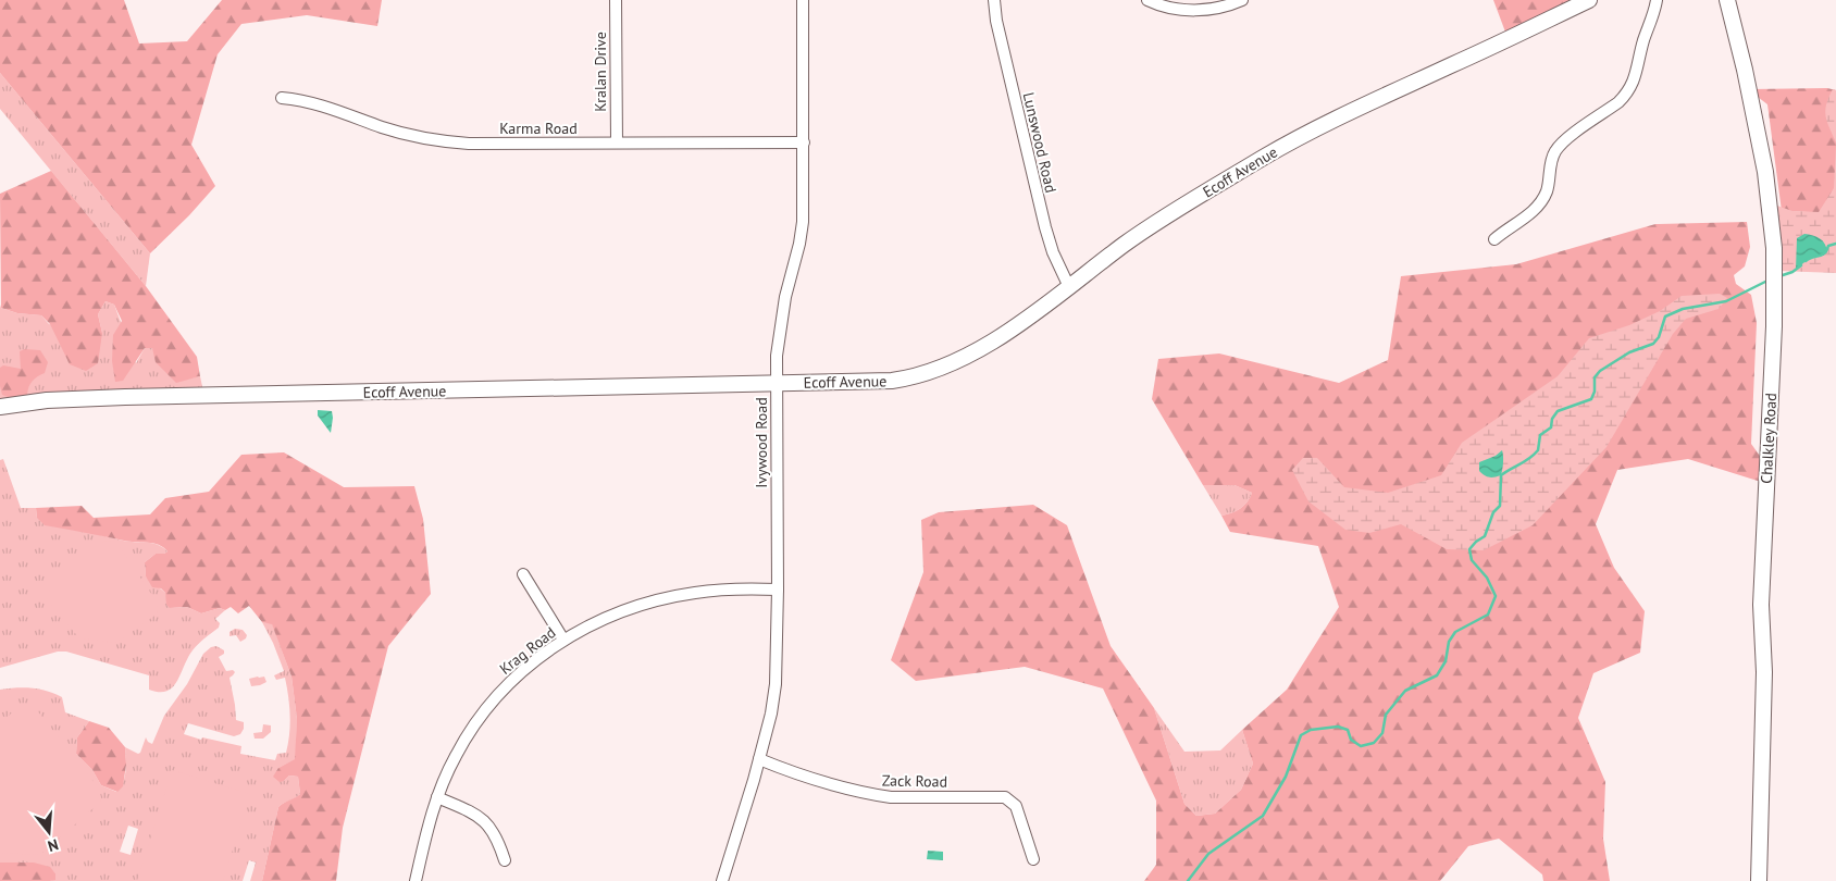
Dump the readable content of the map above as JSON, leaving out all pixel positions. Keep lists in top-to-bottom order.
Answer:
{
  "streets": {
    "street": [
      "Kralan Drive",
      "Karma Road",
      "Lunswood Road",
      "Ecoff Avenue",
      "Chalkley Road",
      "Ivywood Road",
      "Krag Road",
      "Zack Road"
    ]
  },
  "crossings": [
    ["Kralan Drive", "Karma Road"],
    ["Karma Road", "Ivywood Road"],
    ["Lunswood Road", "Ecoff Avenue"],
    ["Ecoff Avenue", "Ivywood Road"],
    ["Ivywood Road", "Krag Road"],
    ["Ivywood Road", "Zack Road"]
  ],
  "north": "bottom"
}
